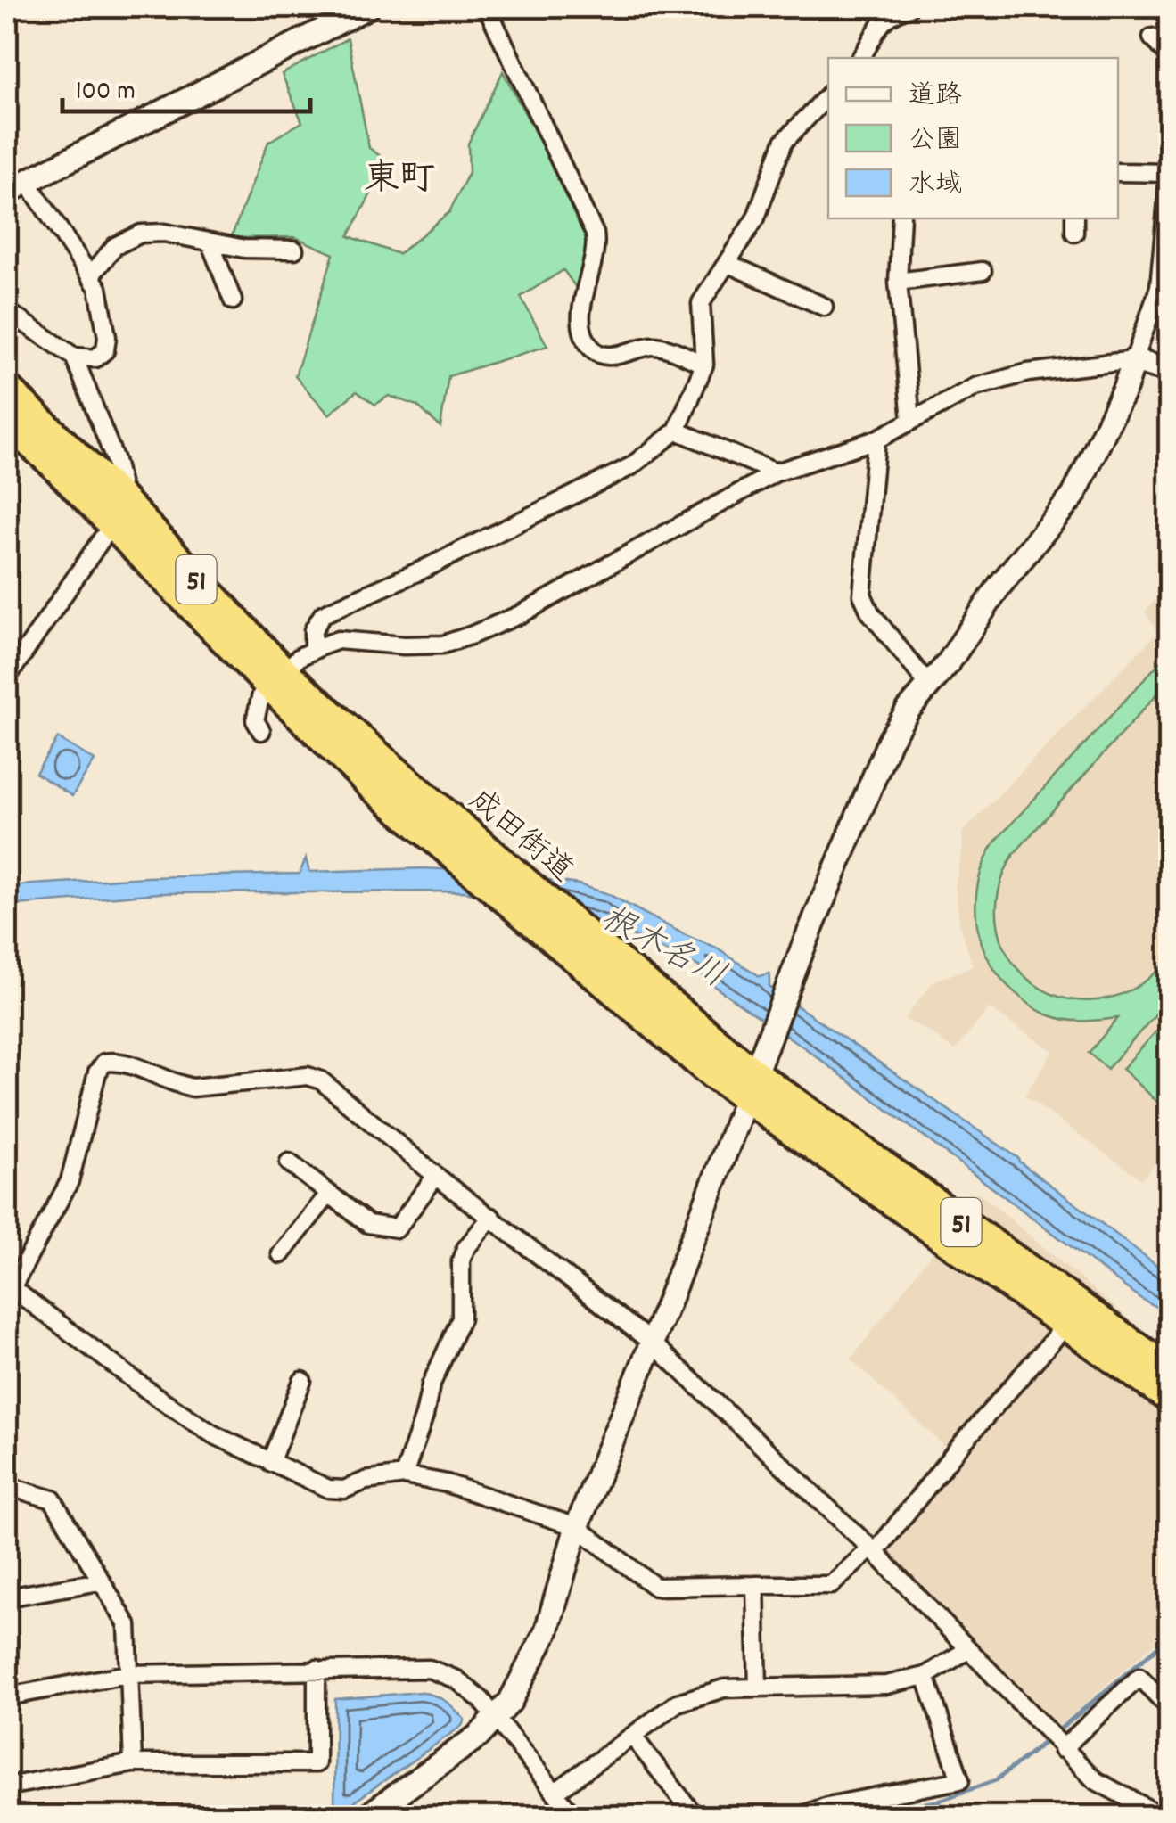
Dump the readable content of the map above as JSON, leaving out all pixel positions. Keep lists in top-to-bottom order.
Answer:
{
  "streets": {
    "highway": ["51", "成田街道"]
  },
  "districts": ["東町"],
  "water": ["根木名川"],
  "legend": ["道路", "公園", "水域"],
  "scale_bar": "100 m"
}
